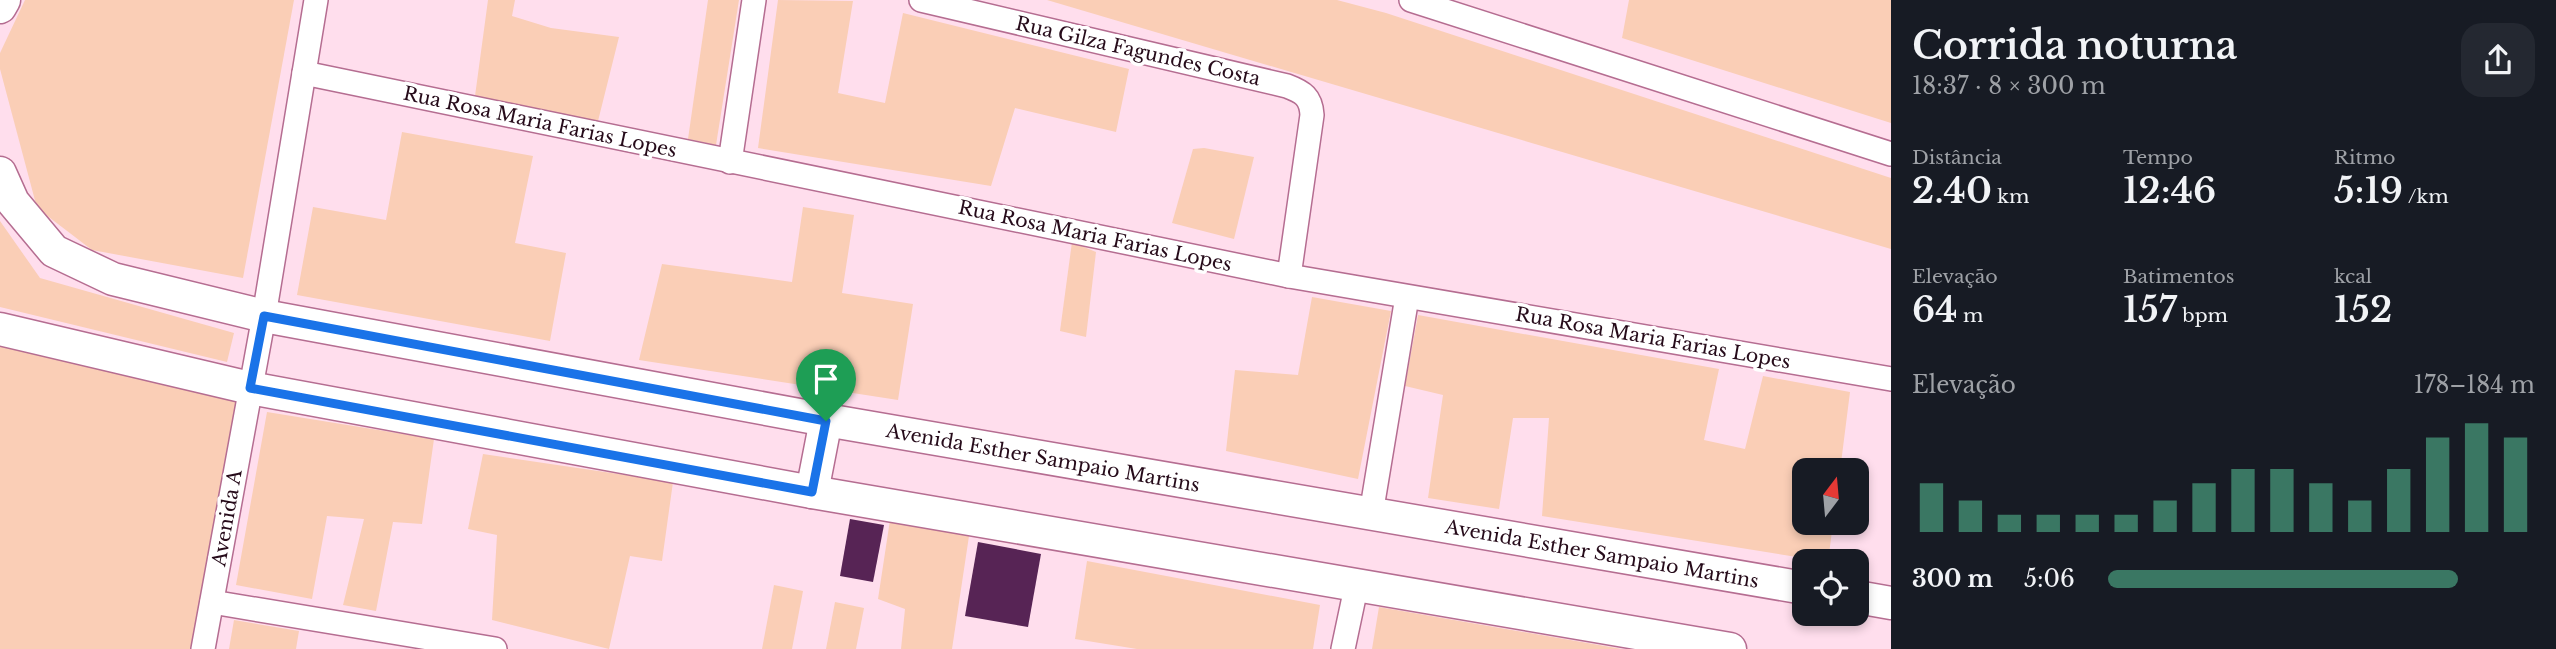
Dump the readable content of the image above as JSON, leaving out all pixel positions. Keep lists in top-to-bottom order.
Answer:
{
  "streets": {
    "street": [
      "Rua Gilza Fagundes Costa",
      "Rua Rosa Maria Farias Lopes",
      "Avenida Esther Sampaio Martins",
      "Avenida A"
    ]
  },
  "crossings": [
    ["Rua Gilza Fagundes Costa", "Rua Rosa Maria Farias Lopes"],
    ["Rua Rosa Maria Farias Lopes", "Avenida A"],
    ["Avenida Esther Sampaio Martins", "Avenida A"]
  ],
  "north": "top",
  "page": {
    "heading": ["Corrida noturna", "18:37 · 8 × 300 m"],
    "stats": [
      ["Distância", "2.40 km"],
      ["Tempo", "12:46"],
      ["Ritmo", "5:19 /km"],
      ["Elevação", "64 m"],
      ["Batimentos", "157 bpm"],
      ["kcal", "152"]
    ],
    "chart": ["Elevação", "178–184 m"],
    "list": [
      {
        "name": "300 m",
        "note": "5:06"
      }
    ]
  }
}
